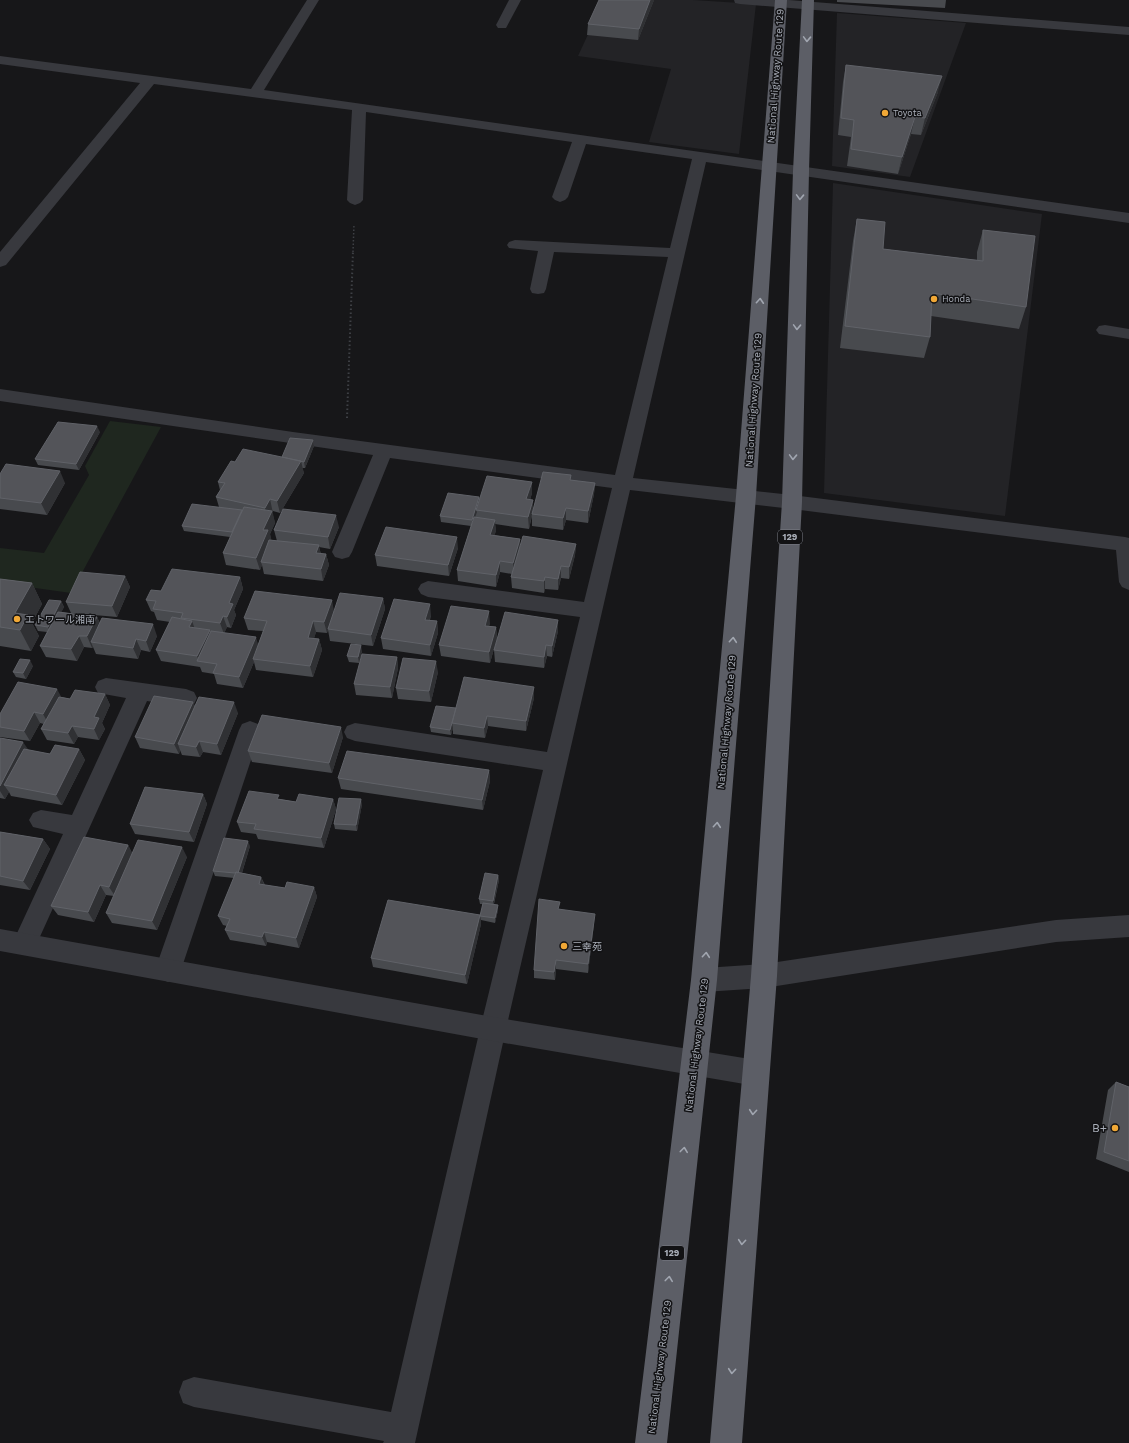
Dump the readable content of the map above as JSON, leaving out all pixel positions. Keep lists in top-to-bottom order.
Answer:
{
  "streets": {
    "highway": ["National Highway Route 129", "129"]
  },
  "places": [
    "Toyota",
    "Honda",
    "エトワール湘南",
    "三幸苑",
    "B+"
  ]
}
